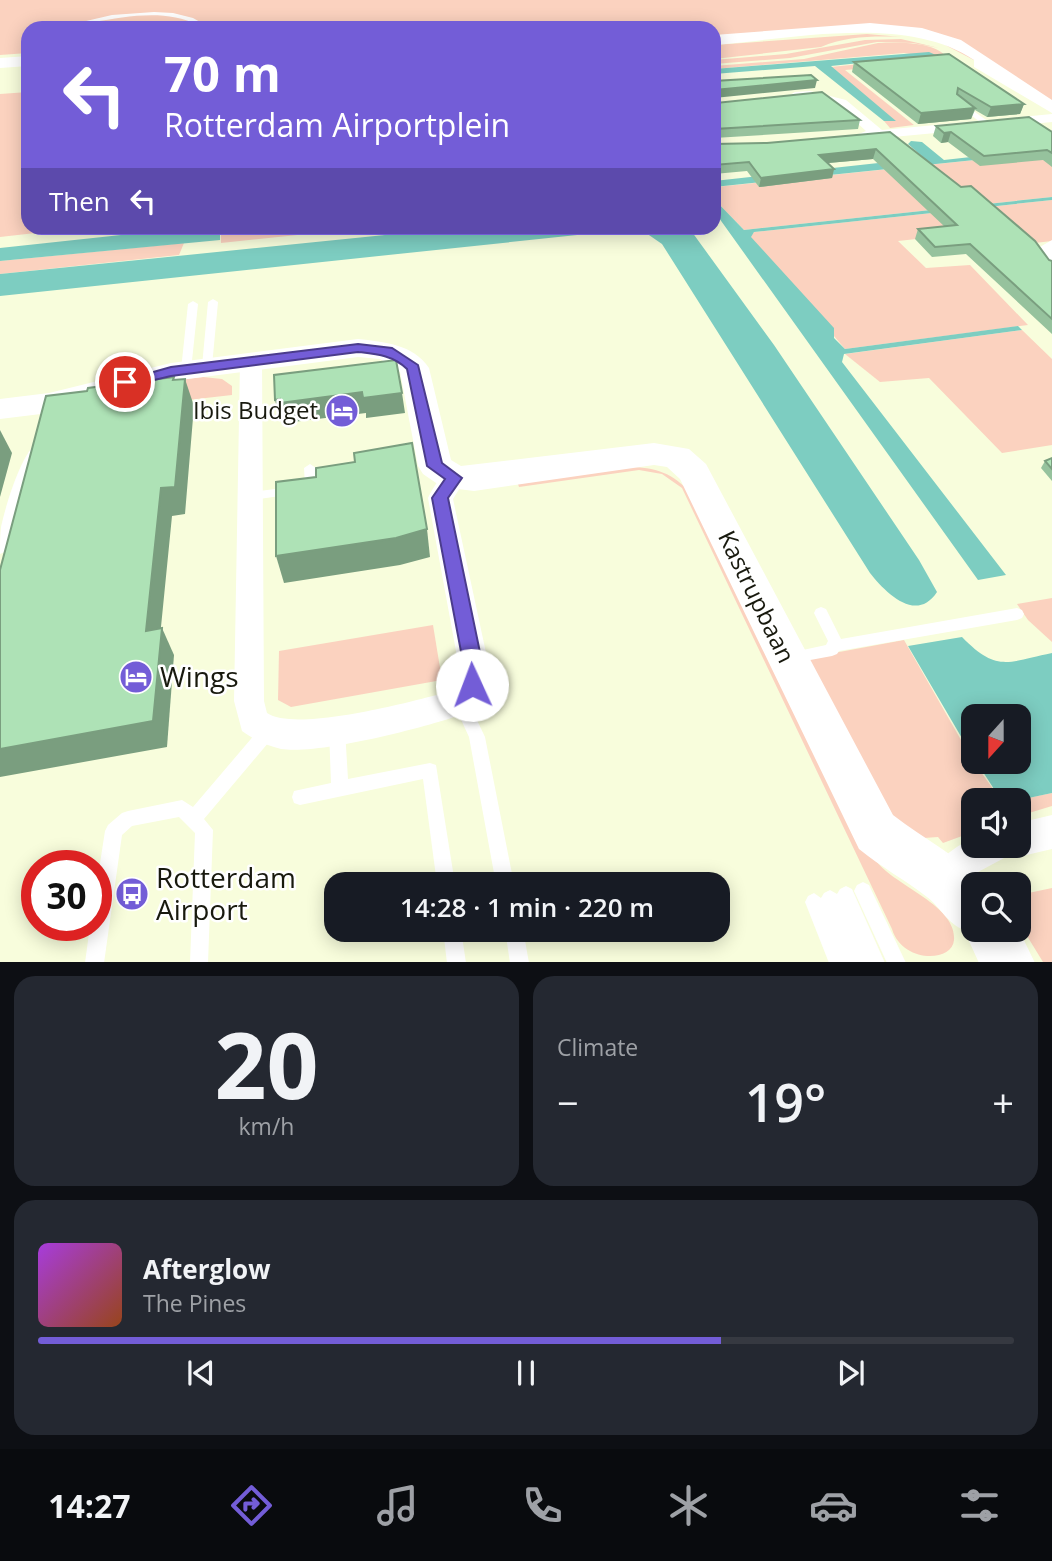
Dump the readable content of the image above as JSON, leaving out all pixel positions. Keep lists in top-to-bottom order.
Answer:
{
  "streets": {
    "main road": ["Kastrupbaan"]
  },
  "places": {
    "hotel": ["Ibis Budget", "Wings"],
    "bus stop": ["Rotterdam Airport"]
  },
  "north": "bottom",
  "page": {
    "turn": ["70 m", "Rotterdam Airportplein"],
    "then": "Then",
    "limit": "30",
    "trip": "14:28 · 1 min · 220 m",
    "tile": [
      ["20", "km/h"],
      "Climate"
    ],
    "heat": ["−", "19°", "+"],
    "song": ["Afterglow", "The Pines"],
    "tabs": "14:27"
  }
}
